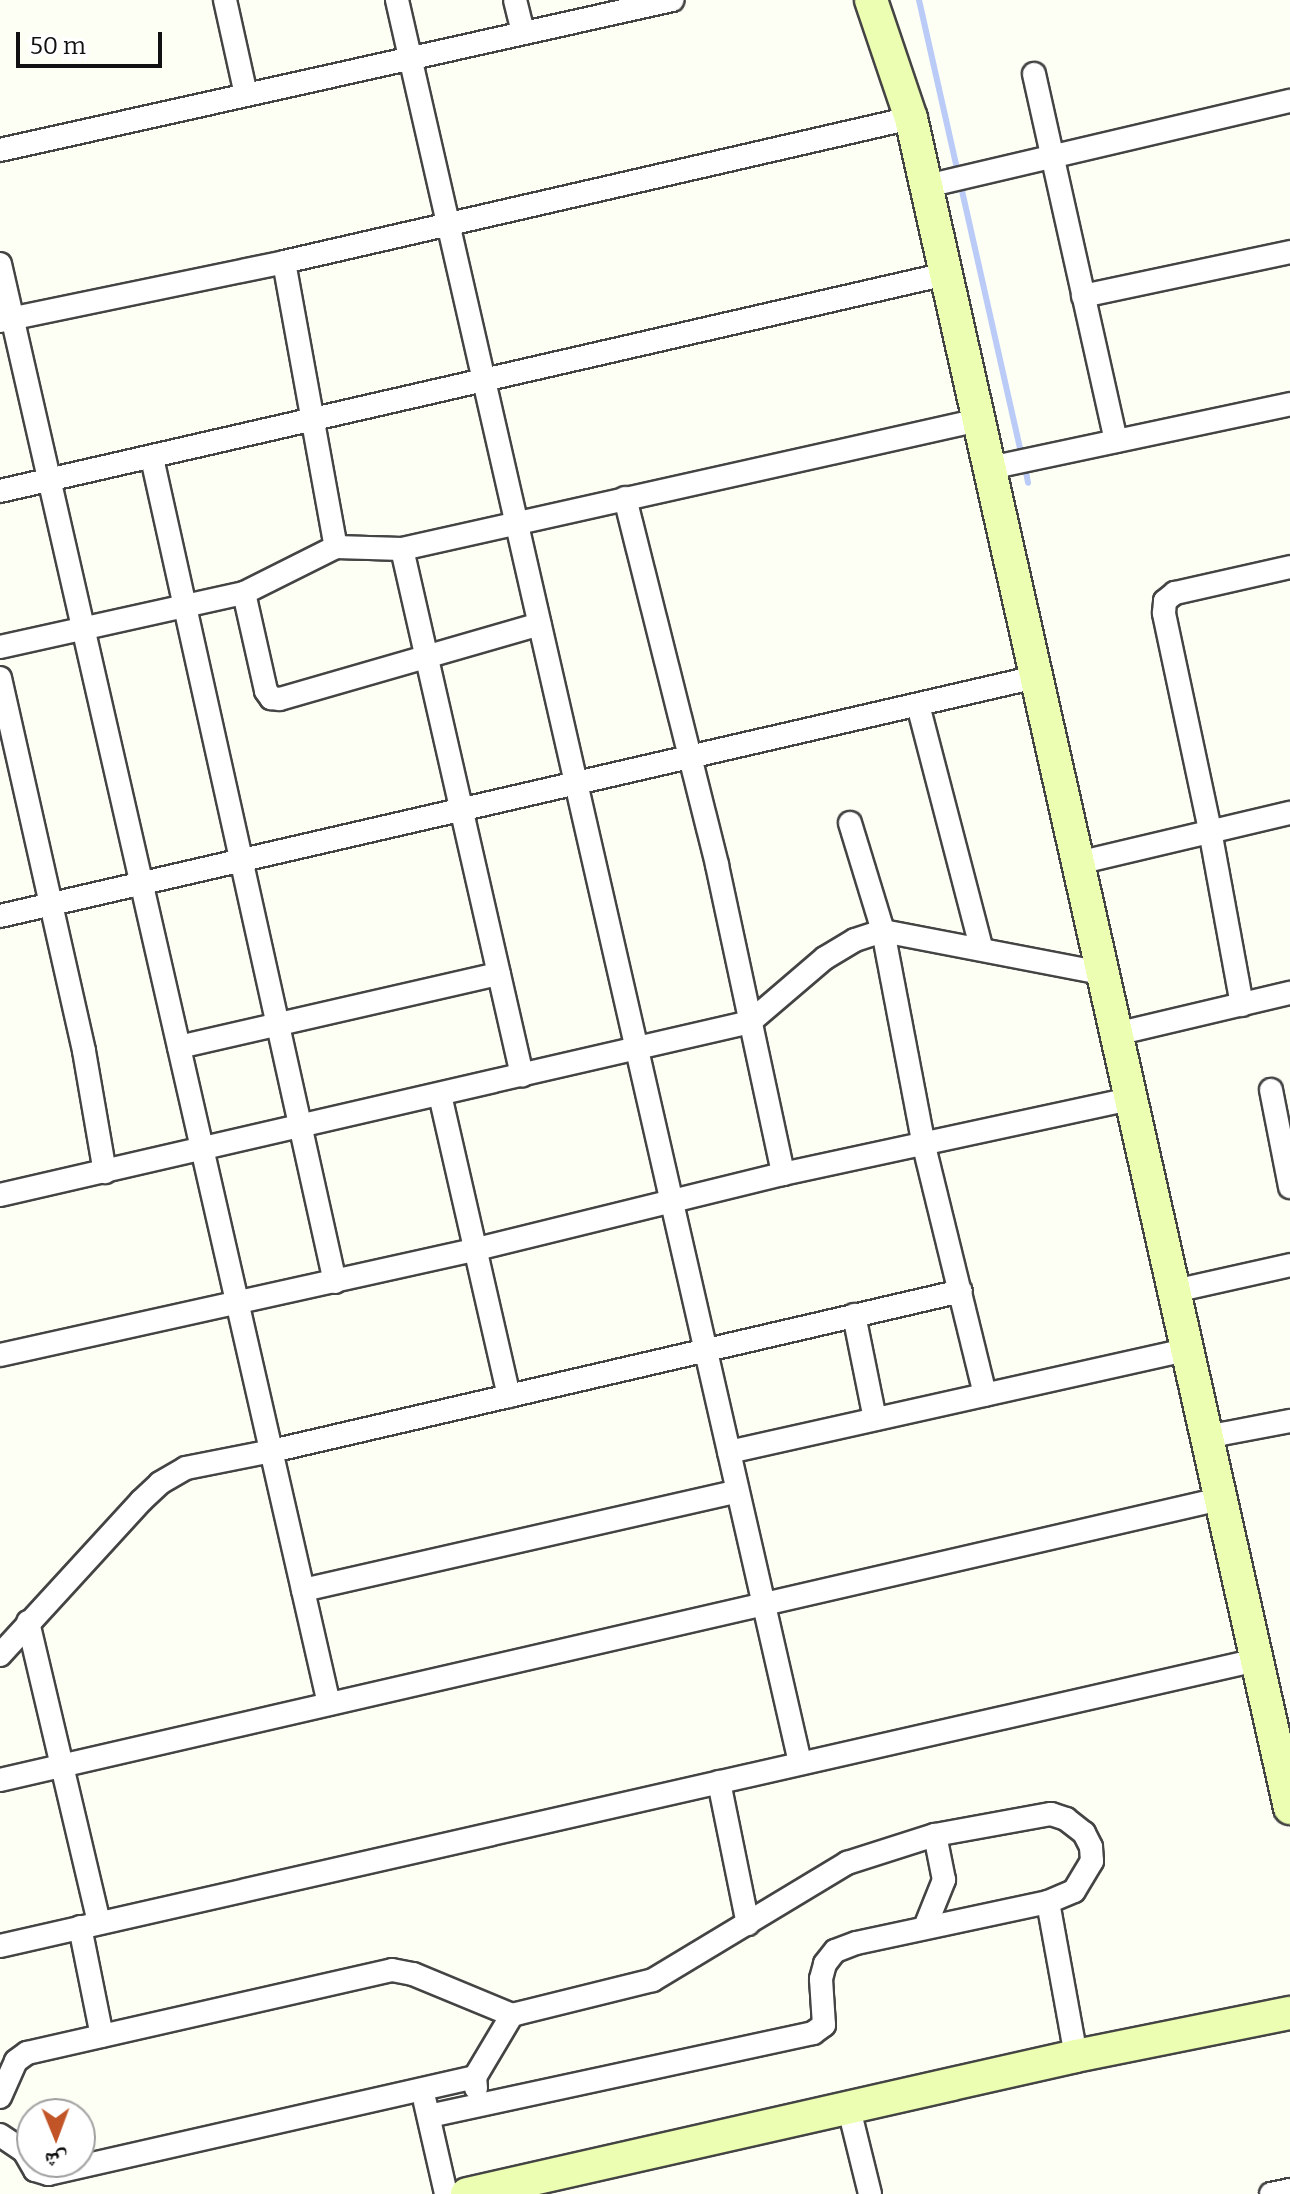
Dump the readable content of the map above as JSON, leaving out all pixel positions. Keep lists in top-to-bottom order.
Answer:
{
  "scale_bar": "50 m",
  "north": "bottom"
}
